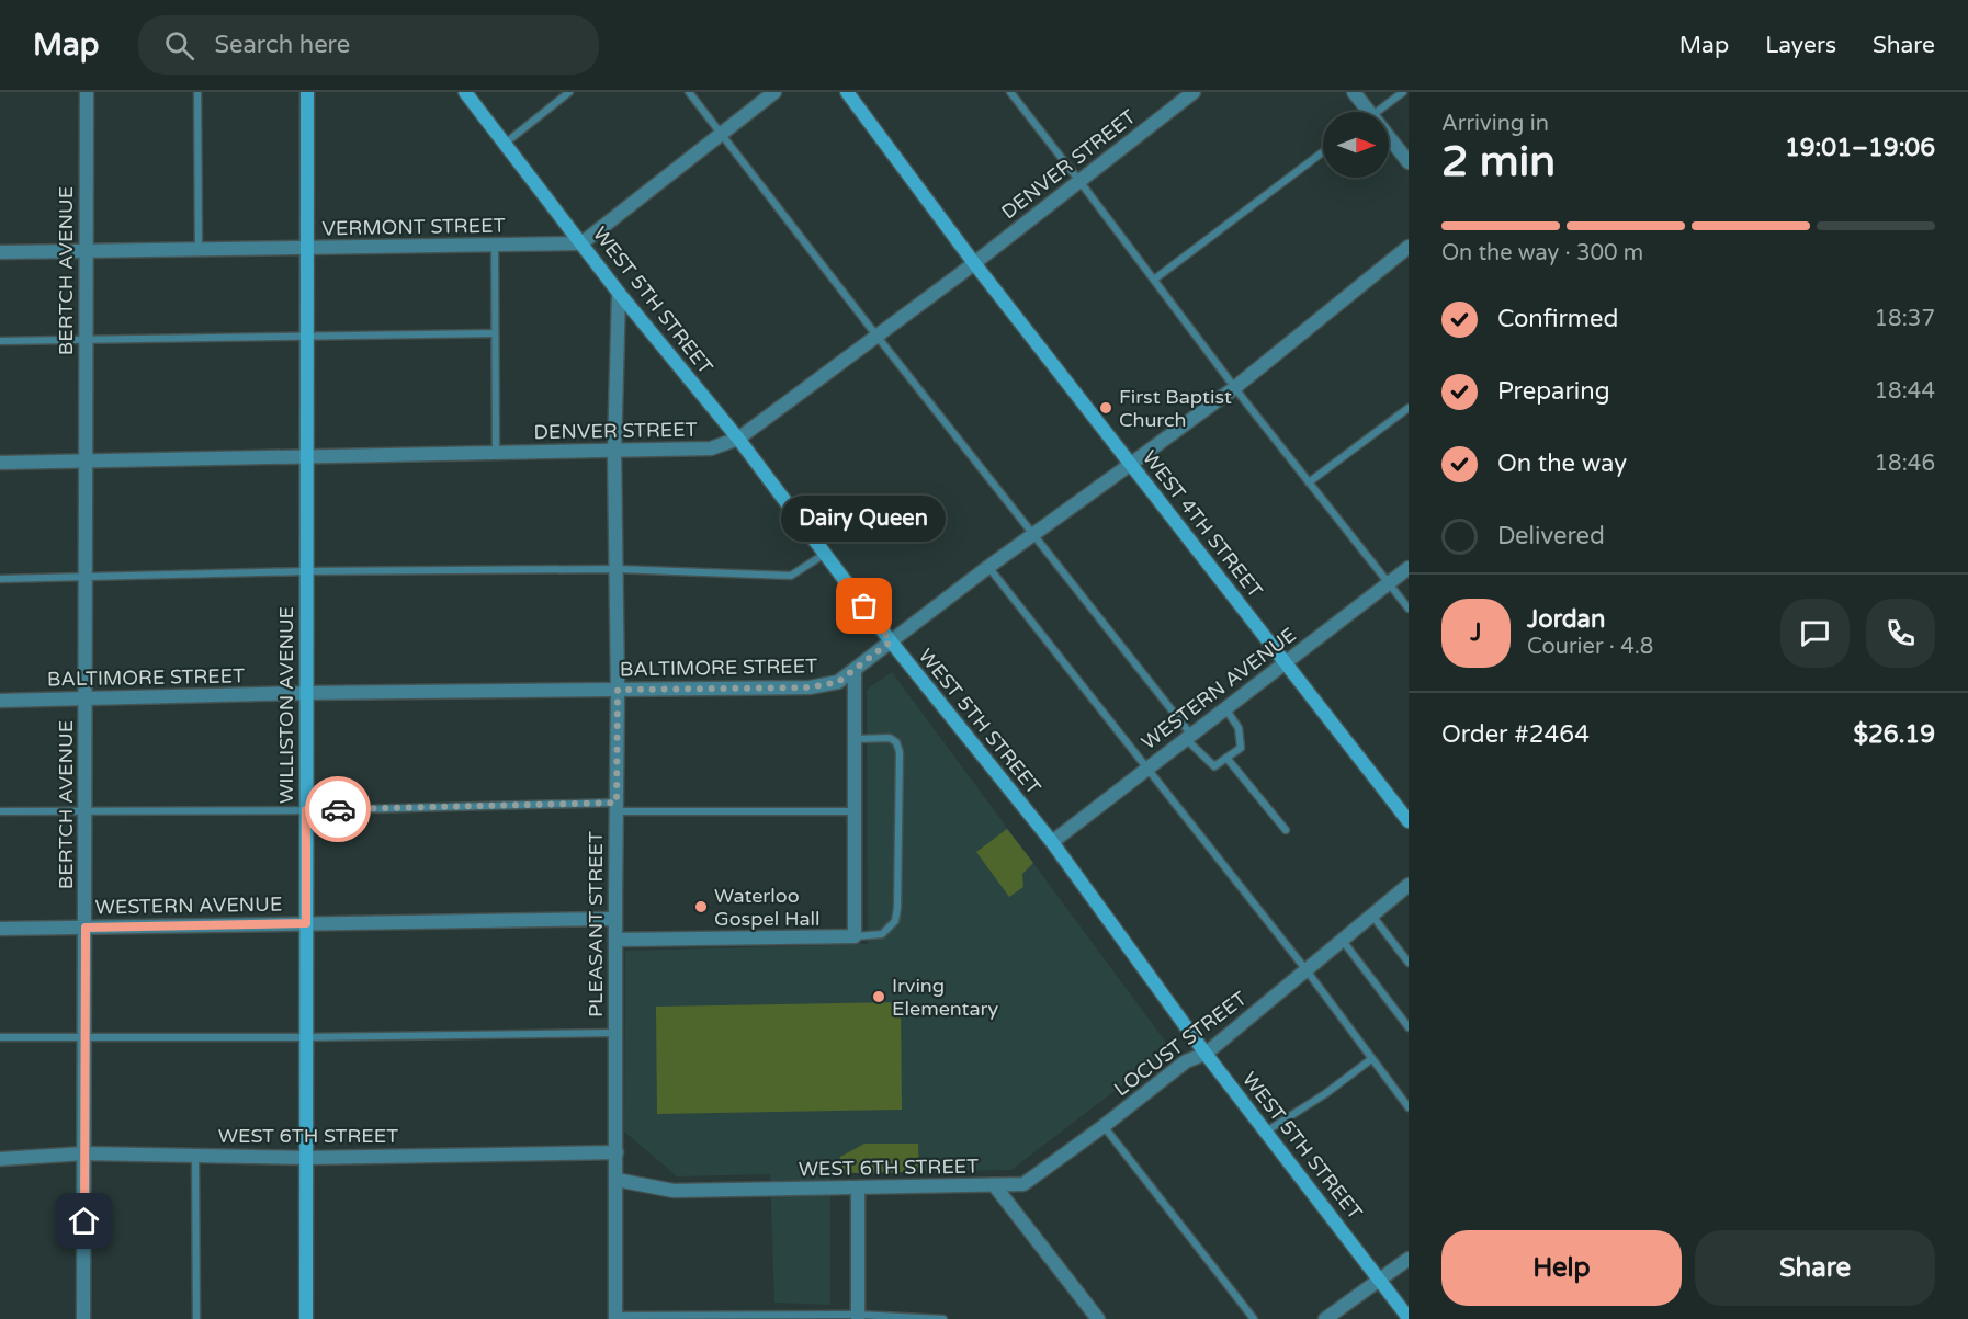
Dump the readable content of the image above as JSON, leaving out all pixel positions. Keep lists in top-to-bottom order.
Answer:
{
  "streets": {
    "main road": ["WEST 5TH STREET", "WEST 4TH STREET", "WILLISTON AVENUE"],
    "street": [
      "DENVER STREET",
      "VERMONT STREET",
      "BERTCH AVENUE",
      "BALTIMORE STREET",
      "WESTERN AVENUE",
      "PLEASANT STREET",
      "LOCUST STREET",
      "WEST 6TH STREET"
    ]
  },
  "crossings": [
    ["DENVER STREET", "BERTCH AVENUE"],
    ["DENVER STREET", "WEST 5TH STREET"],
    ["DENVER STREET", "WEST 4TH STREET"],
    ["DENVER STREET", "WILLISTON AVENUE"],
    ["DENVER STREET", "PLEASANT STREET"],
    ["VERMONT STREET", "BERTCH AVENUE"],
    ["VERMONT STREET", "WEST 5TH STREET"],
    ["VERMONT STREET", "WILLISTON AVENUE"],
    ["BERTCH AVENUE", "BALTIMORE STREET"],
    ["BERTCH AVENUE", "WESTERN AVENUE"],
    ["BERTCH AVENUE", "WEST 6TH STREET"],
    ["WEST 5TH STREET", "BALTIMORE STREET"],
    ["WEST 5TH STREET", "WESTERN AVENUE"],
    ["WEST 5TH STREET", "PLEASANT STREET"],
    ["WEST 5TH STREET", "LOCUST STREET"],
    ["WEST 4TH STREET", "BALTIMORE STREET"],
    ["WEST 4TH STREET", "WESTERN AVENUE"],
    ["BALTIMORE STREET", "WILLISTON AVENUE"],
    ["BALTIMORE STREET", "PLEASANT STREET"],
    ["WESTERN AVENUE", "WILLISTON AVENUE"],
    ["WESTERN AVENUE", "PLEASANT STREET"],
    ["WILLISTON AVENUE", "WEST 6TH STREET"],
    ["PLEASANT STREET", "WEST 6TH STREET"],
    ["LOCUST STREET", "WEST 6TH STREET"]
  ],
  "places": [
    "First Baptist Church",
    "Dairy Queen",
    "Waterloo Gospel Hall",
    "Irving Elementary"
  ],
  "north": "right",
  "page": {
    "header": "Map",
    "search": "Search here",
    "nav": ["Map", "Layers", "Share"],
    "heading": ["2 min", "Arriving in", "19:01–19:06"],
    "panel": [
      "Jordan",
      "Courier · 4.8",
      "Order #2464",
      "$26.19"
    ],
    "bar": "On the way · 300 m",
    "list": [
      ["Confirmed", "18:37"],
      ["Preparing", "18:44"],
      ["On the way", "18:46"],
      "Delivered"
    ],
    "bubble": "Dairy Queen",
    "round": "J",
    "buttons": ["Help", "Share"]
  }
}
